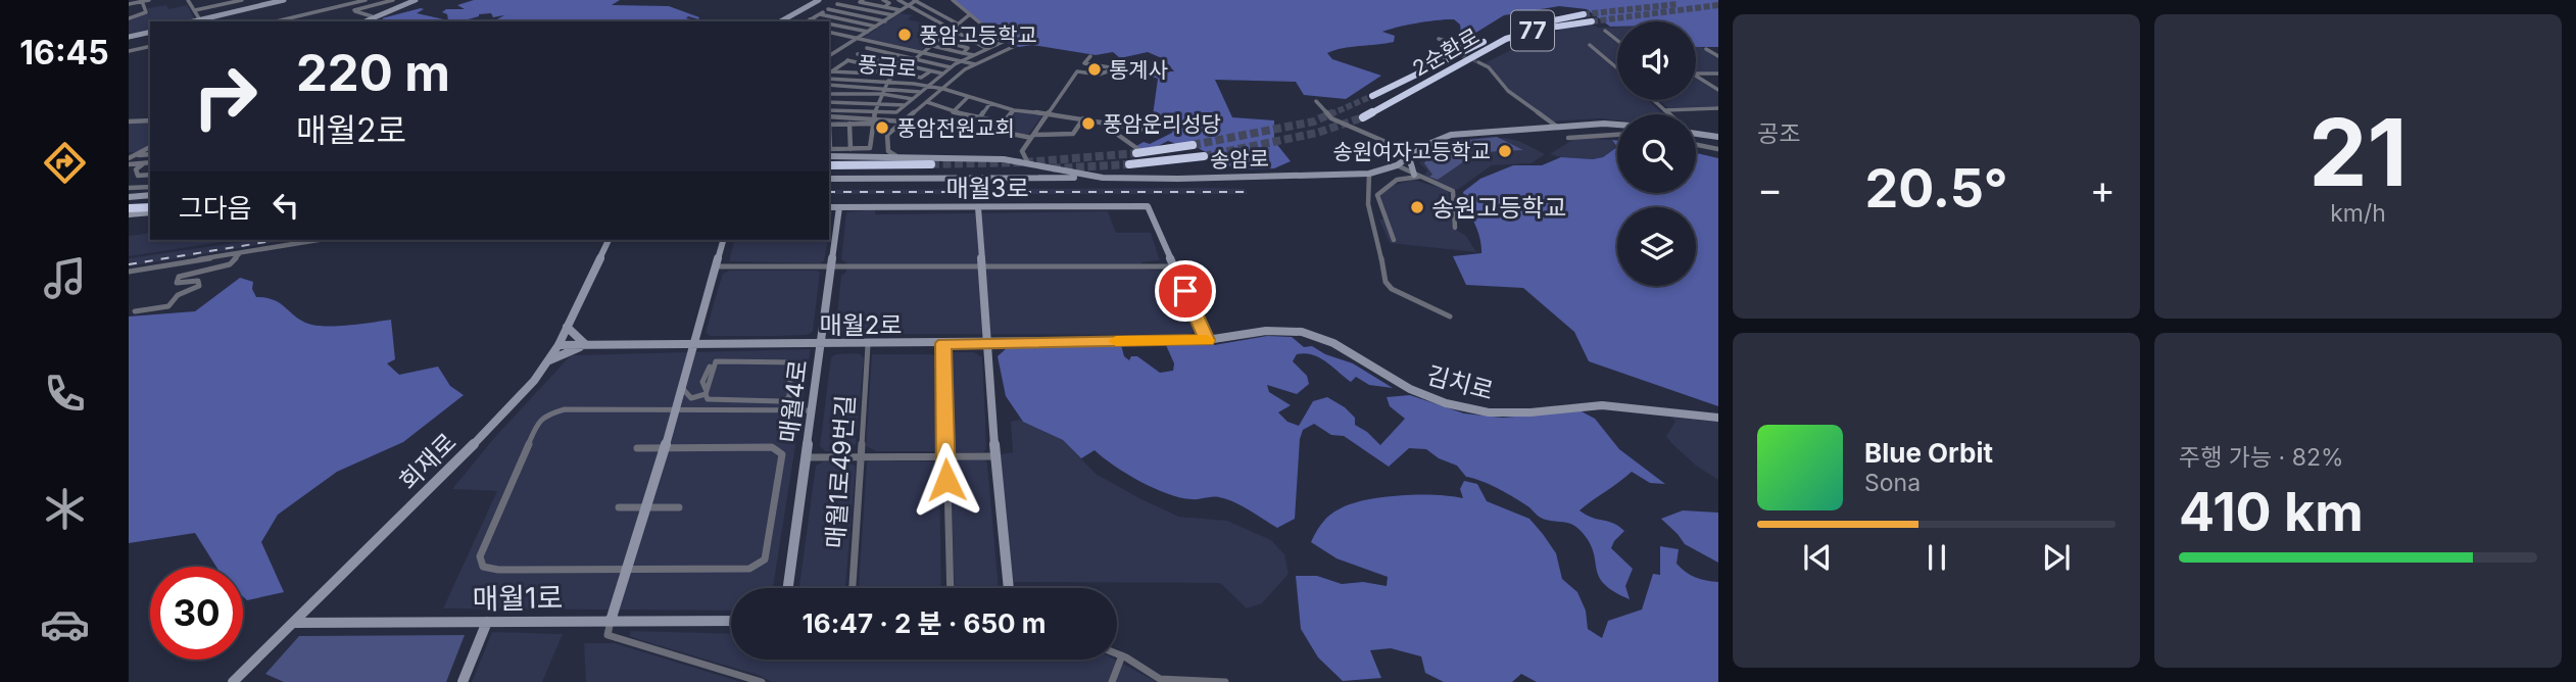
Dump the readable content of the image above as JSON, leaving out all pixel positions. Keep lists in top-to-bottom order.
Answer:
{
  "streets": {
    "highway": ["77", "2순환로"],
    "street": [
      "풍금로",
      "송암로",
      "매월3로",
      "매월2로",
      "김치로",
      "매월4로",
      "회재로",
      "매월1로49번길",
      "매월1로"
    ]
  },
  "crossings": [
    ["매월3로", "매월4로"],
    ["매월2로", "김치로"],
    ["매월2로", "매월4로"],
    ["매월2로", "회재로"],
    ["매월2로", "매월1로49번길"],
    ["회재로", "매월1로"]
  ],
  "places": [
    "풍암고등학교",
    "통계사",
    "풍암운리성당",
    "풍암전원교회",
    "송원여자고등학교",
    "송원고등학교"
  ],
  "page": {
    "tabs": "16:45",
    "tile": [
      "공조",
      ["21", "km/h"],
      ["주행 가능 · 82%", "410 km"]
    ],
    "turn": ["220 m", "매월2로"],
    "heat": ["−", "20.5°", "+"],
    "then": "그다음",
    "song": ["Blue Orbit", "Sona"],
    "limit": "30",
    "trip": "16:47 · 2 분 · 650 m"
  }
}
